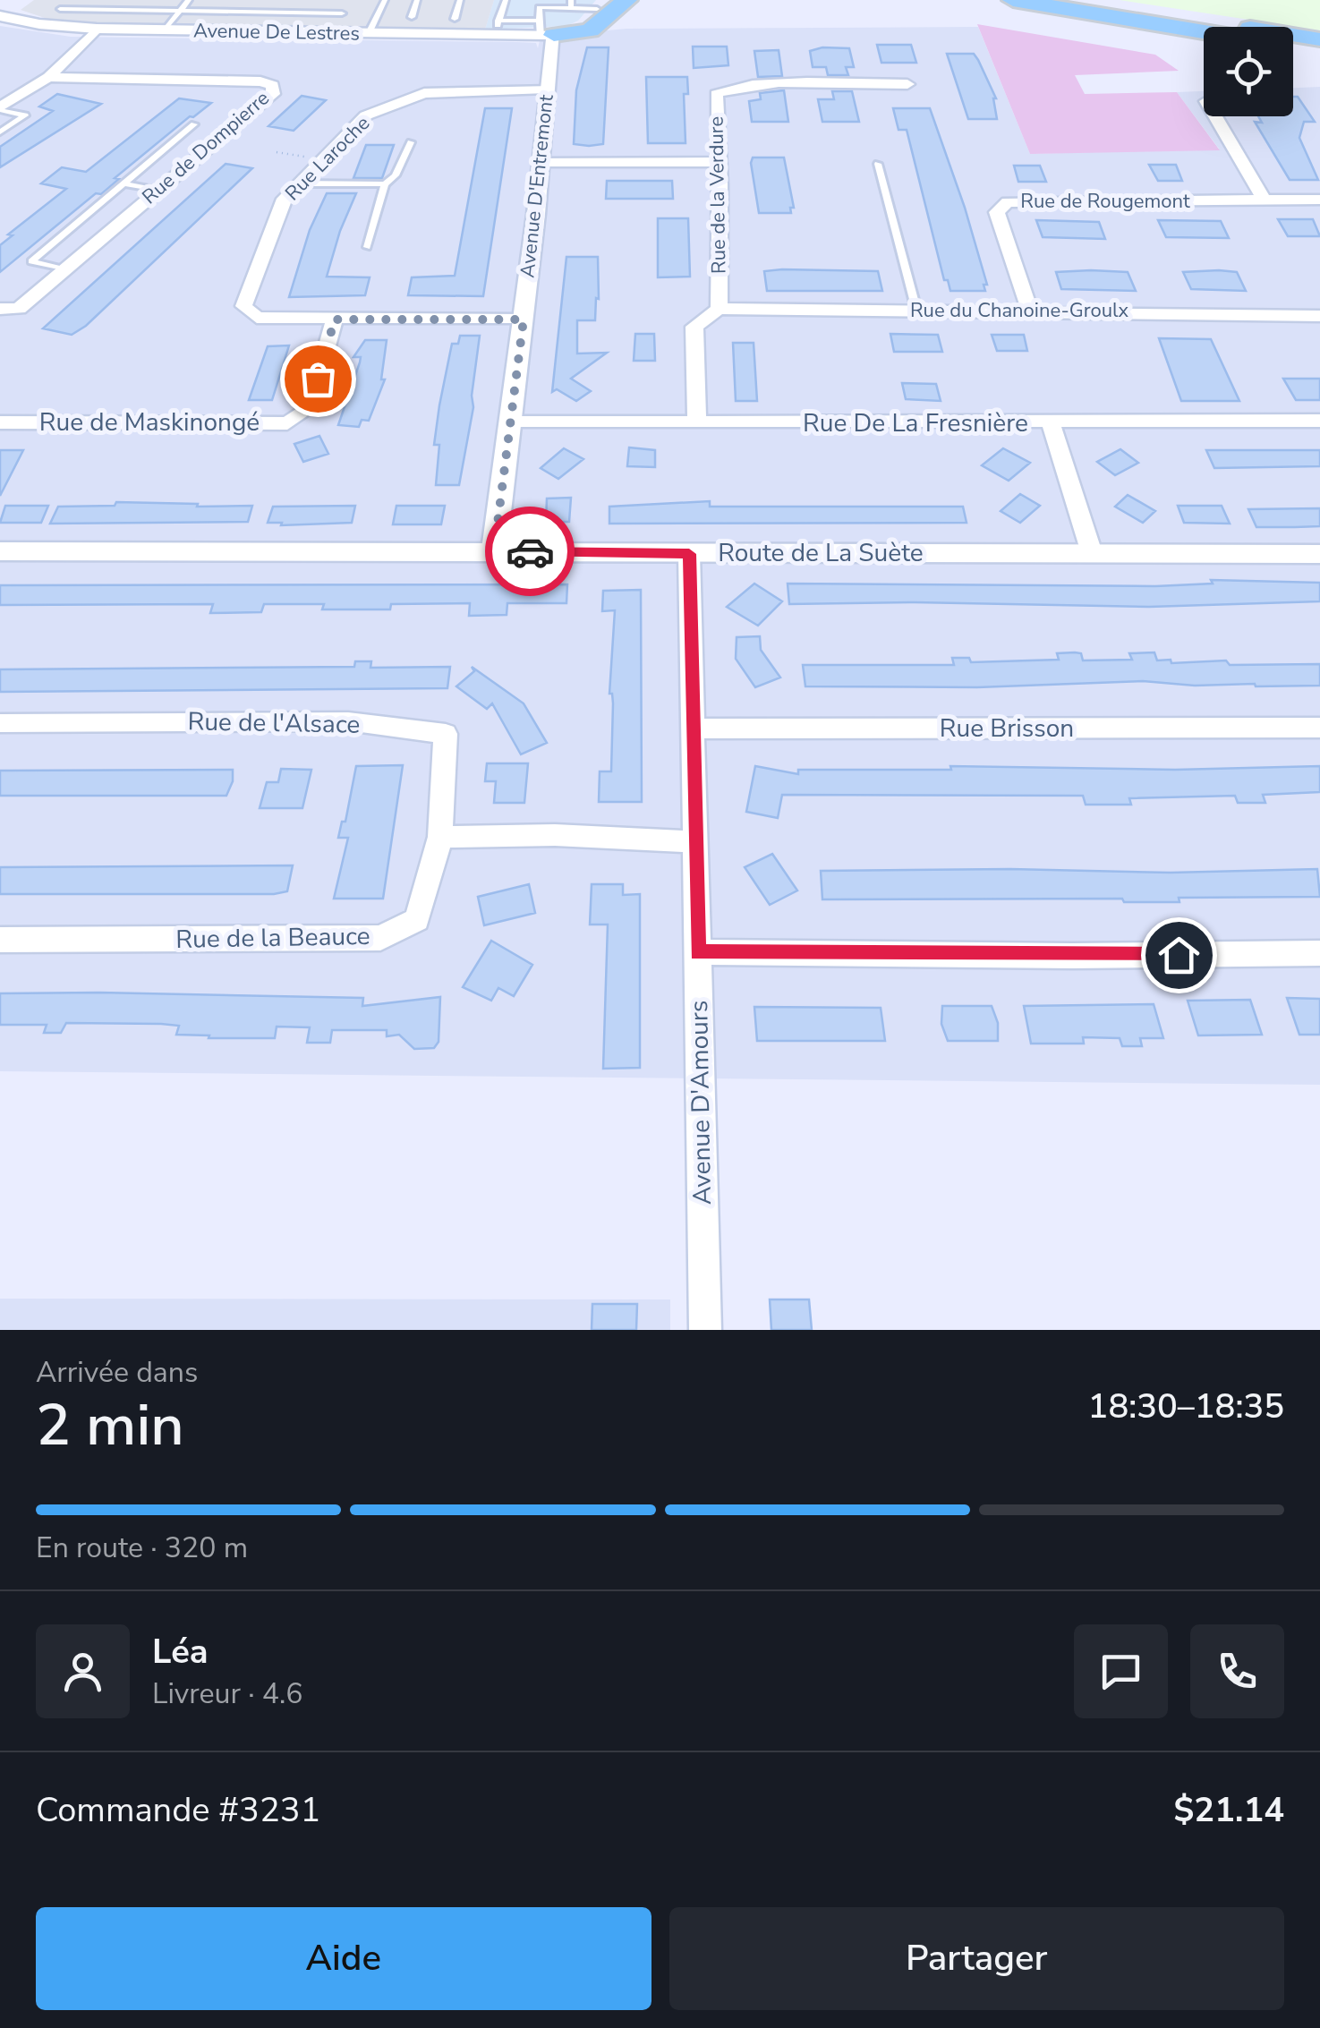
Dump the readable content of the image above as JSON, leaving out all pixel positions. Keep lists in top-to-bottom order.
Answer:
{
  "streets": {
    "street": [
      "Avenue De Lestres",
      "Rue de Dompierre",
      "Rue Laroche",
      "Avenue D'Entremont",
      "Rue de la Verdure",
      "Rue de Rougemont",
      "Rue du Chanoine-Groulx",
      "Rue de Maskinongé",
      "Rue De La Fresnière",
      "Route de La Suète",
      "Rue de l'Alsace",
      "Rue Brisson",
      "Rue de la Beauce",
      "Avenue D'Amours"
    ]
  },
  "crossings": [
    ["Avenue De Lestres", "Avenue D'Entremont"],
    ["Rue Laroche", "Avenue D'Entremont"],
    ["Rue Laroche", "Rue de Maskinongé"],
    ["Avenue D'Entremont", "Rue De La Fresnière"],
    ["Avenue D'Entremont", "Route de La Suète"],
    ["Rue de la Verdure", "Rue du Chanoine-Groulx"],
    ["Rue de la Verdure", "Rue De La Fresnière"],
    ["Rue de Rougemont", "Rue du Chanoine-Groulx"],
    ["Route de La Suète", "Avenue D'Amours"],
    ["Rue de l'Alsace", "Rue de la Beauce"],
    ["Rue Brisson", "Avenue D'Amours"]
  ],
  "page": {
    "heading": ["2 min", "Arrivée dans", "18:30–18:35"],
    "panel": [
      "Léa",
      "Livreur · 4.6",
      "Commande #3231",
      "$21.14"
    ],
    "bar": "En route · 320 m",
    "buttons": ["Aide", "Partager"]
  }
}
